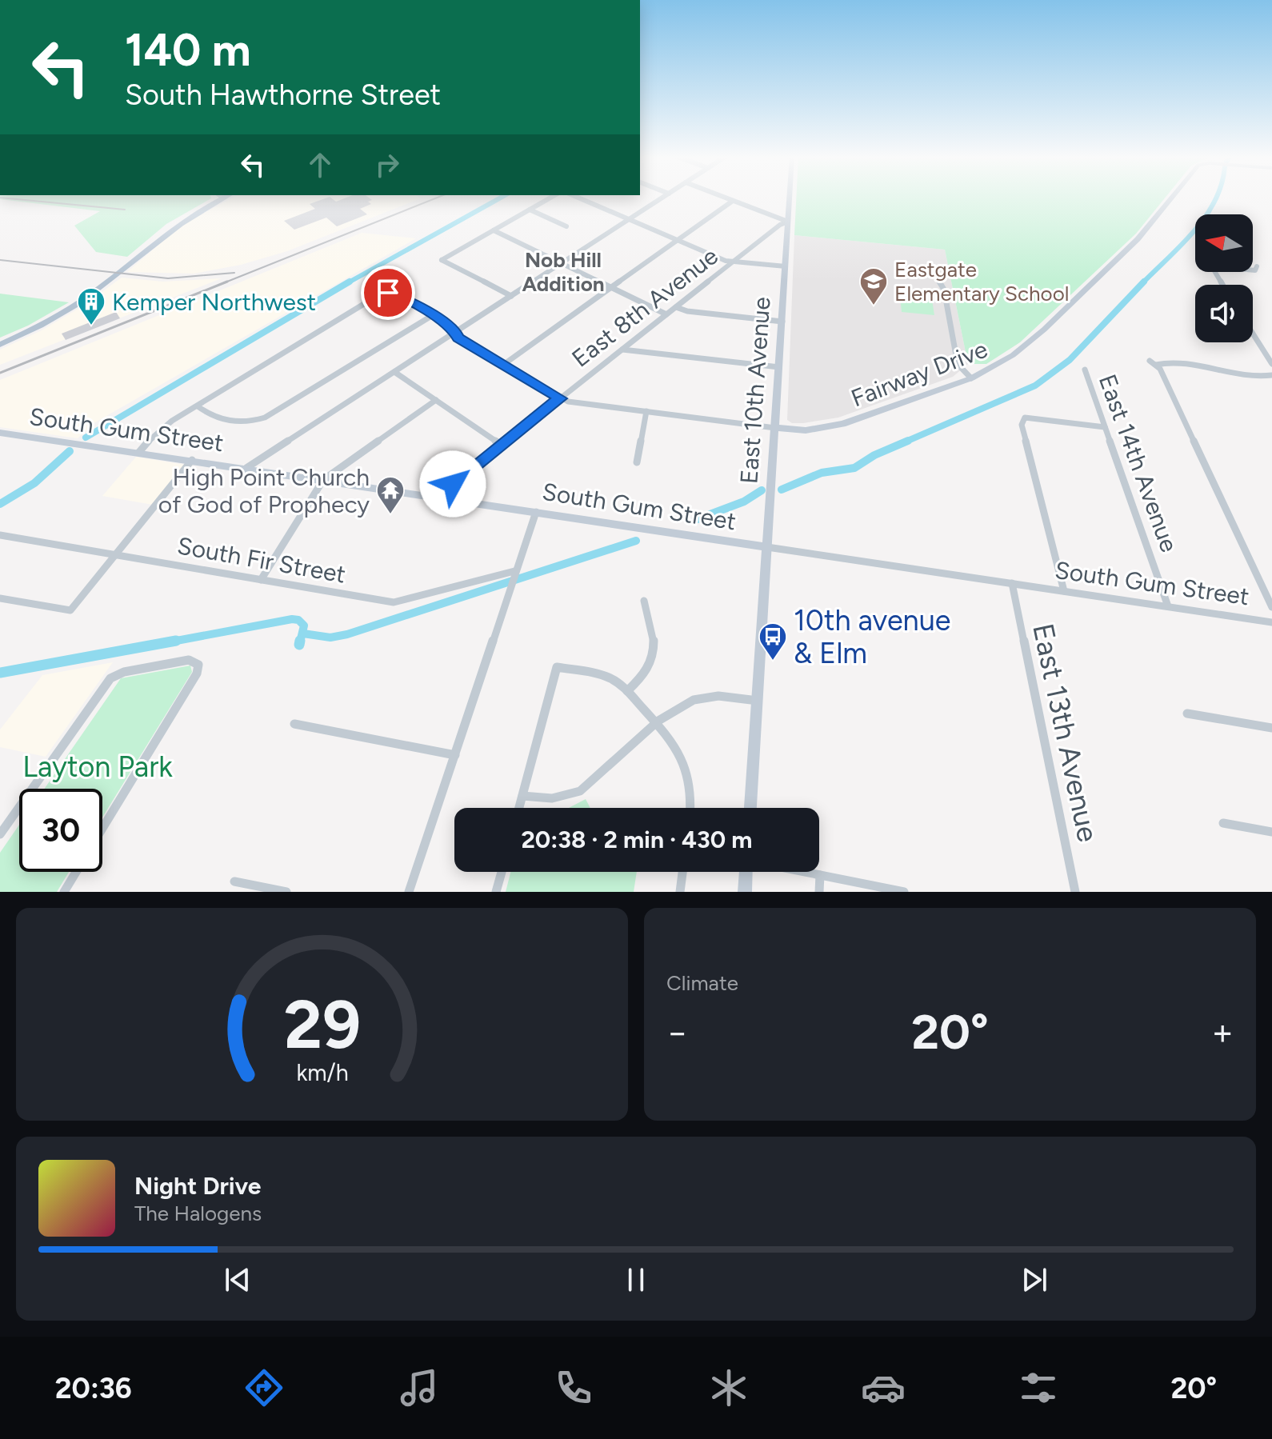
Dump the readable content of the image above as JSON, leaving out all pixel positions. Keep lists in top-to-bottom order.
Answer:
{
  "streets": {
    "street": [
      "East 8th Avenue",
      "Fairway Drive",
      "East 10th Avenue",
      "South Gum Street",
      "East 14th Avenue",
      "South Fir Street",
      "East 13th Avenue"
    ]
  },
  "crossings": [
    ["East 8th Avenue", "East 10th Avenue"],
    ["East 8th Avenue", "South Gum Street"],
    ["Fairway Drive", "East 10th Avenue"],
    ["East 10th Avenue", "South Gum Street"],
    ["South Gum Street", "East 14th Avenue"],
    ["South Gum Street", "East 13th Avenue"],
    ["East 14th Avenue", "East 13th Avenue"]
  ],
  "districts": ["Nob Hill Addition"],
  "parks": ["Layton Park"],
  "places": {
    "school or university": ["Eastgate Elementary School"],
    "building": ["Kemper Northwest"],
    "temple": ["High Point Church of God of Prophecy"],
    "bus stop": ["10th avenue & Elm"]
  },
  "north": "left",
  "page": {
    "turn": ["140 m", "South Hawthorne Street"],
    "limit": "30",
    "trip": "20:38 · 2 min · 430 m",
    "tile": "Climate",
    "heat": ["−", "20°", "+"],
    "song": ["Night Drive", "The Halogens"],
    "tabs": ["20:36", "20°"],
    "gauge": ["29", "km/h"]
  }
}
